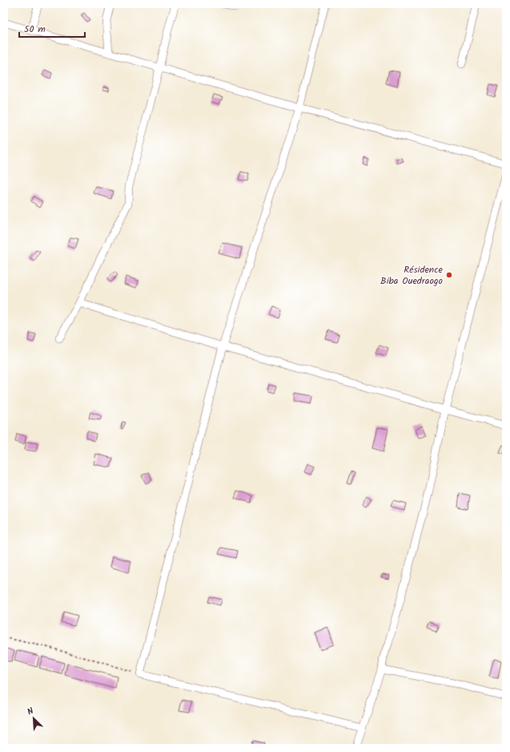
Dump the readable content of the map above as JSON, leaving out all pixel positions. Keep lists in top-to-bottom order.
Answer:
{
  "places": ["Résidence Biba Ouedraogo"],
  "scale_bar": "50 m",
  "north": "top left"
}
